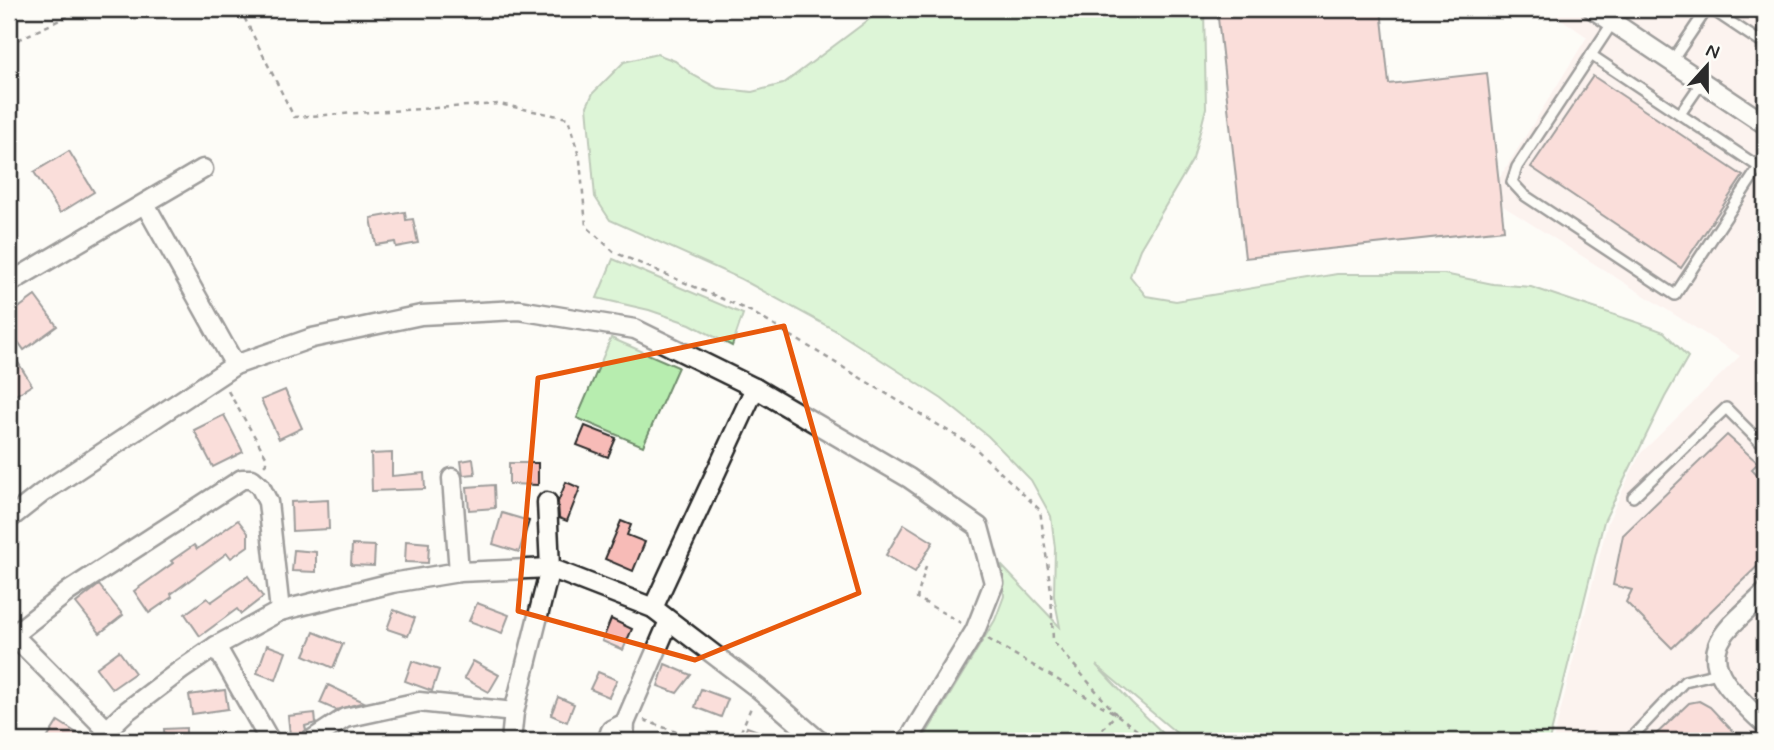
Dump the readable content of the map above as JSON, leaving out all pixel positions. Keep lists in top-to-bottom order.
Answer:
{
  "north": "top"
}
